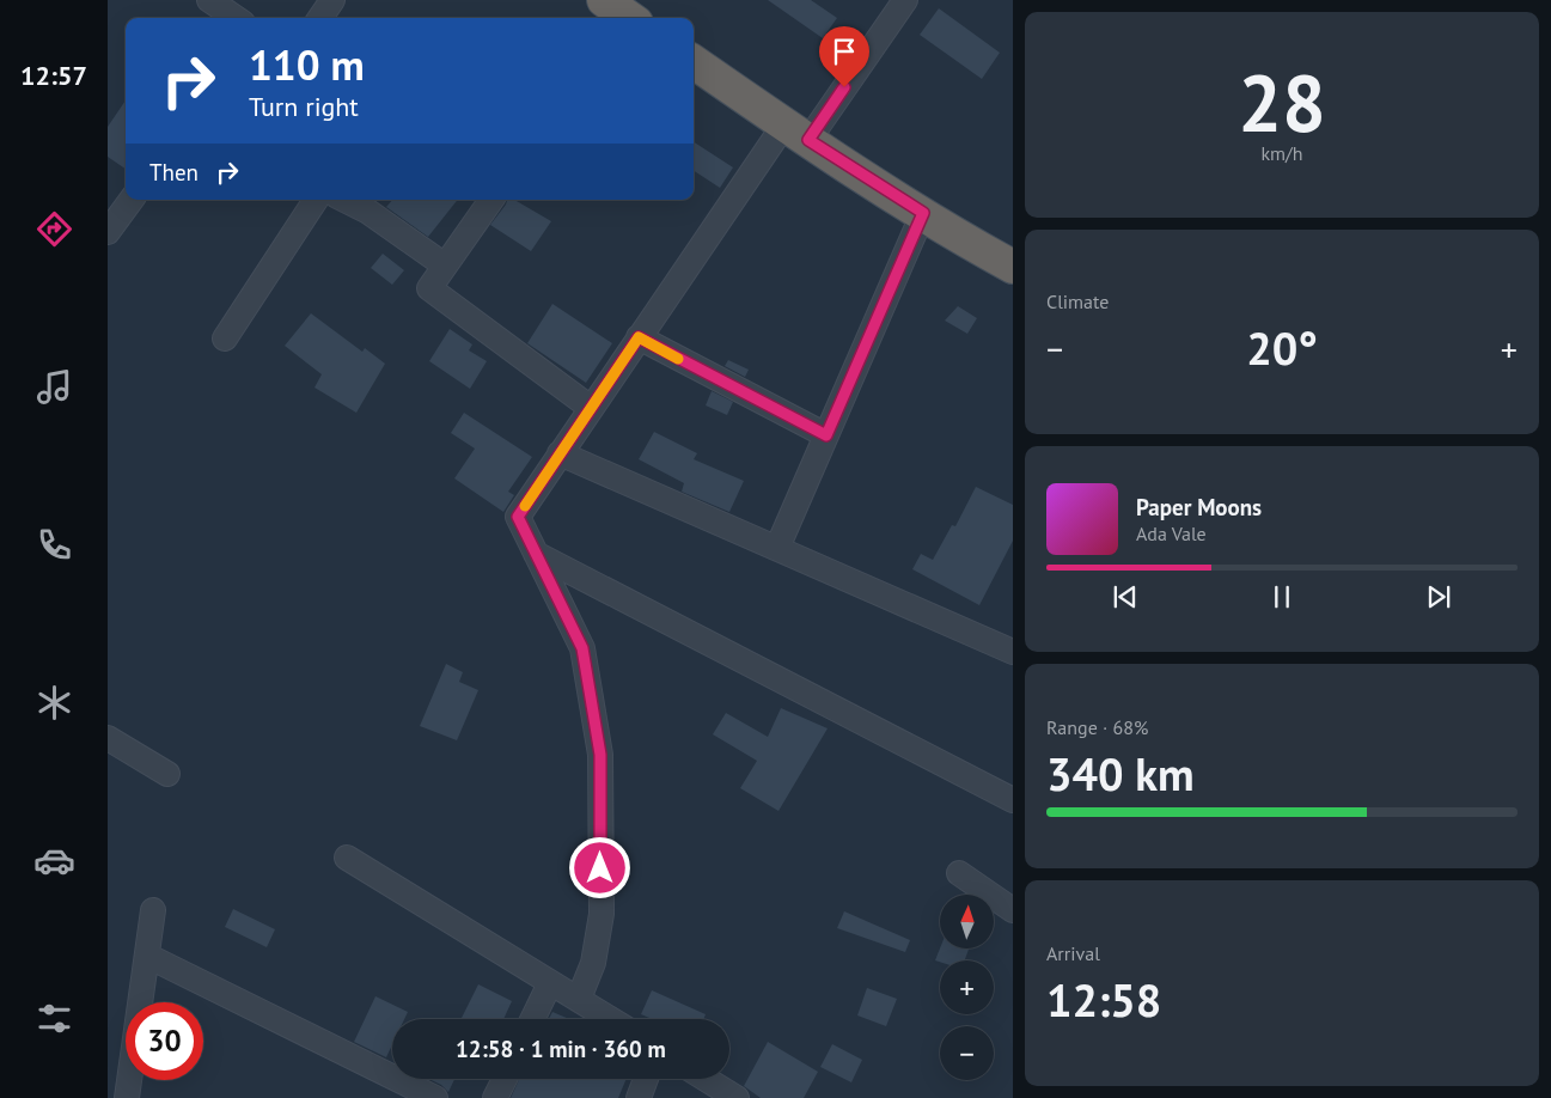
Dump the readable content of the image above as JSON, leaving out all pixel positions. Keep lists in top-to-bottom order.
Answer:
{
  "north": "top",
  "page": {
    "tabs": "12:57",
    "tile": [
      ["28", "km/h"],
      "Climate",
      ["Range · 68%", "340 km"],
      ["Arrival", "12:58"]
    ],
    "turn": ["110 m", "Turn right"],
    "then": "Then",
    "heat": ["−", "20°", "+"],
    "song": ["Paper Moons", "Ada Vale"],
    "map_buttons": ["+", "−"],
    "limit": "30",
    "trip": "12:58 · 1 min · 360 m"
  }
}
